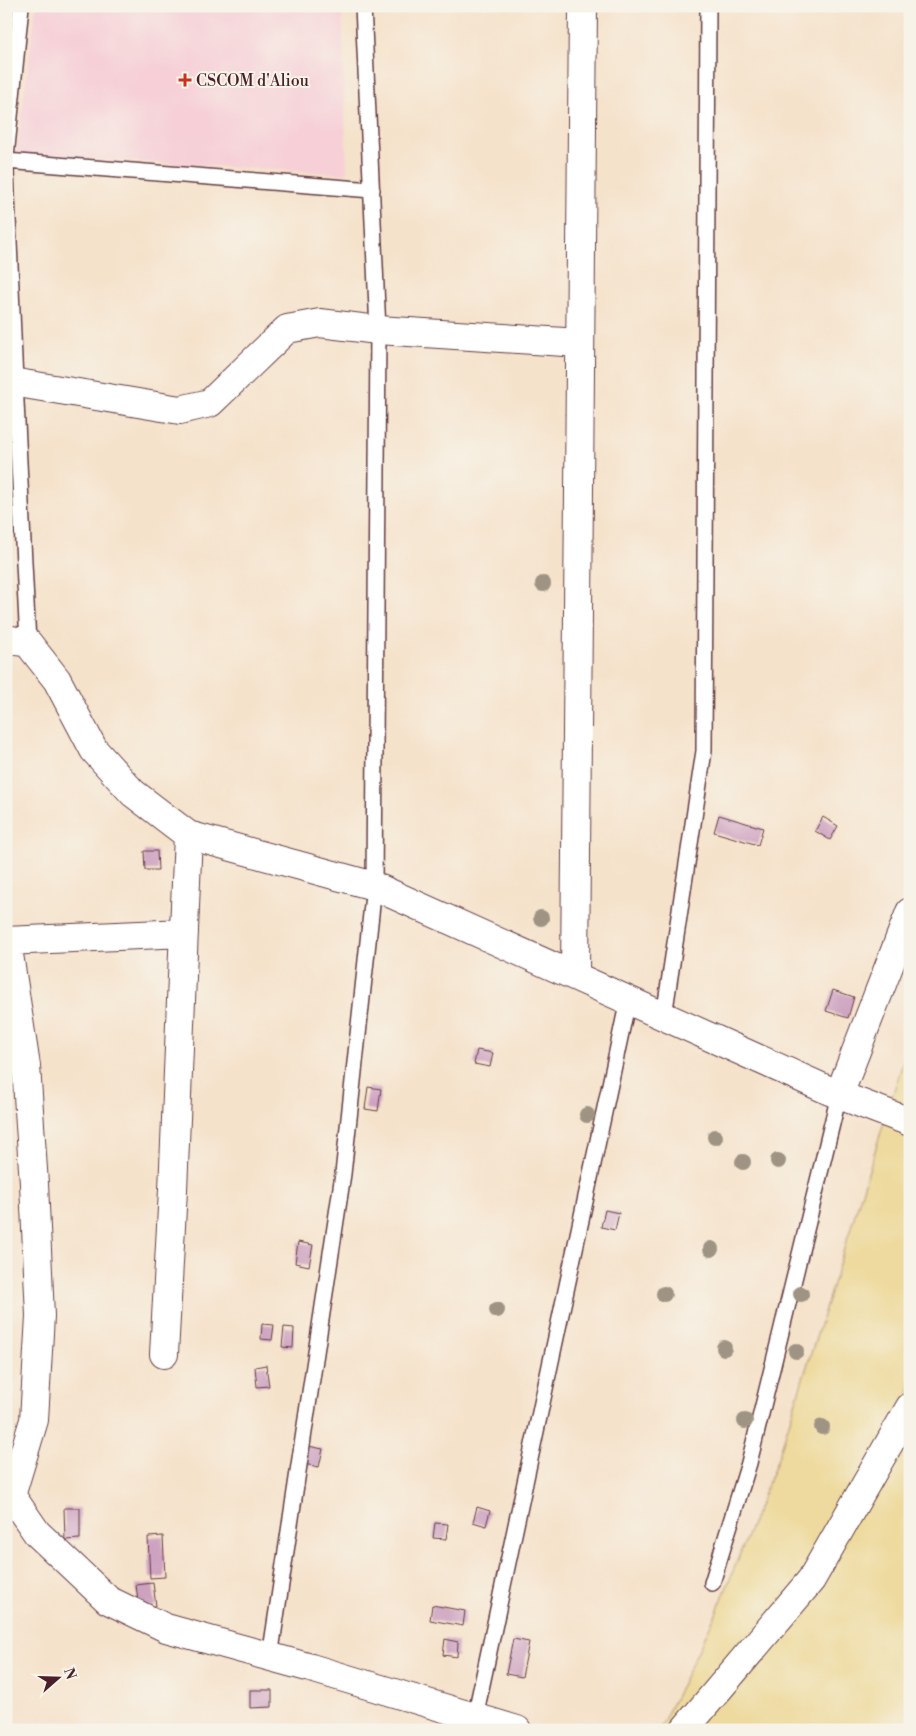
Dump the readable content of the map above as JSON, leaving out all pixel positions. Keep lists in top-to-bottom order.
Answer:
{
  "places": {
    "health": ["CSCOM d'Aliou"]
  },
  "north": "right"
}
